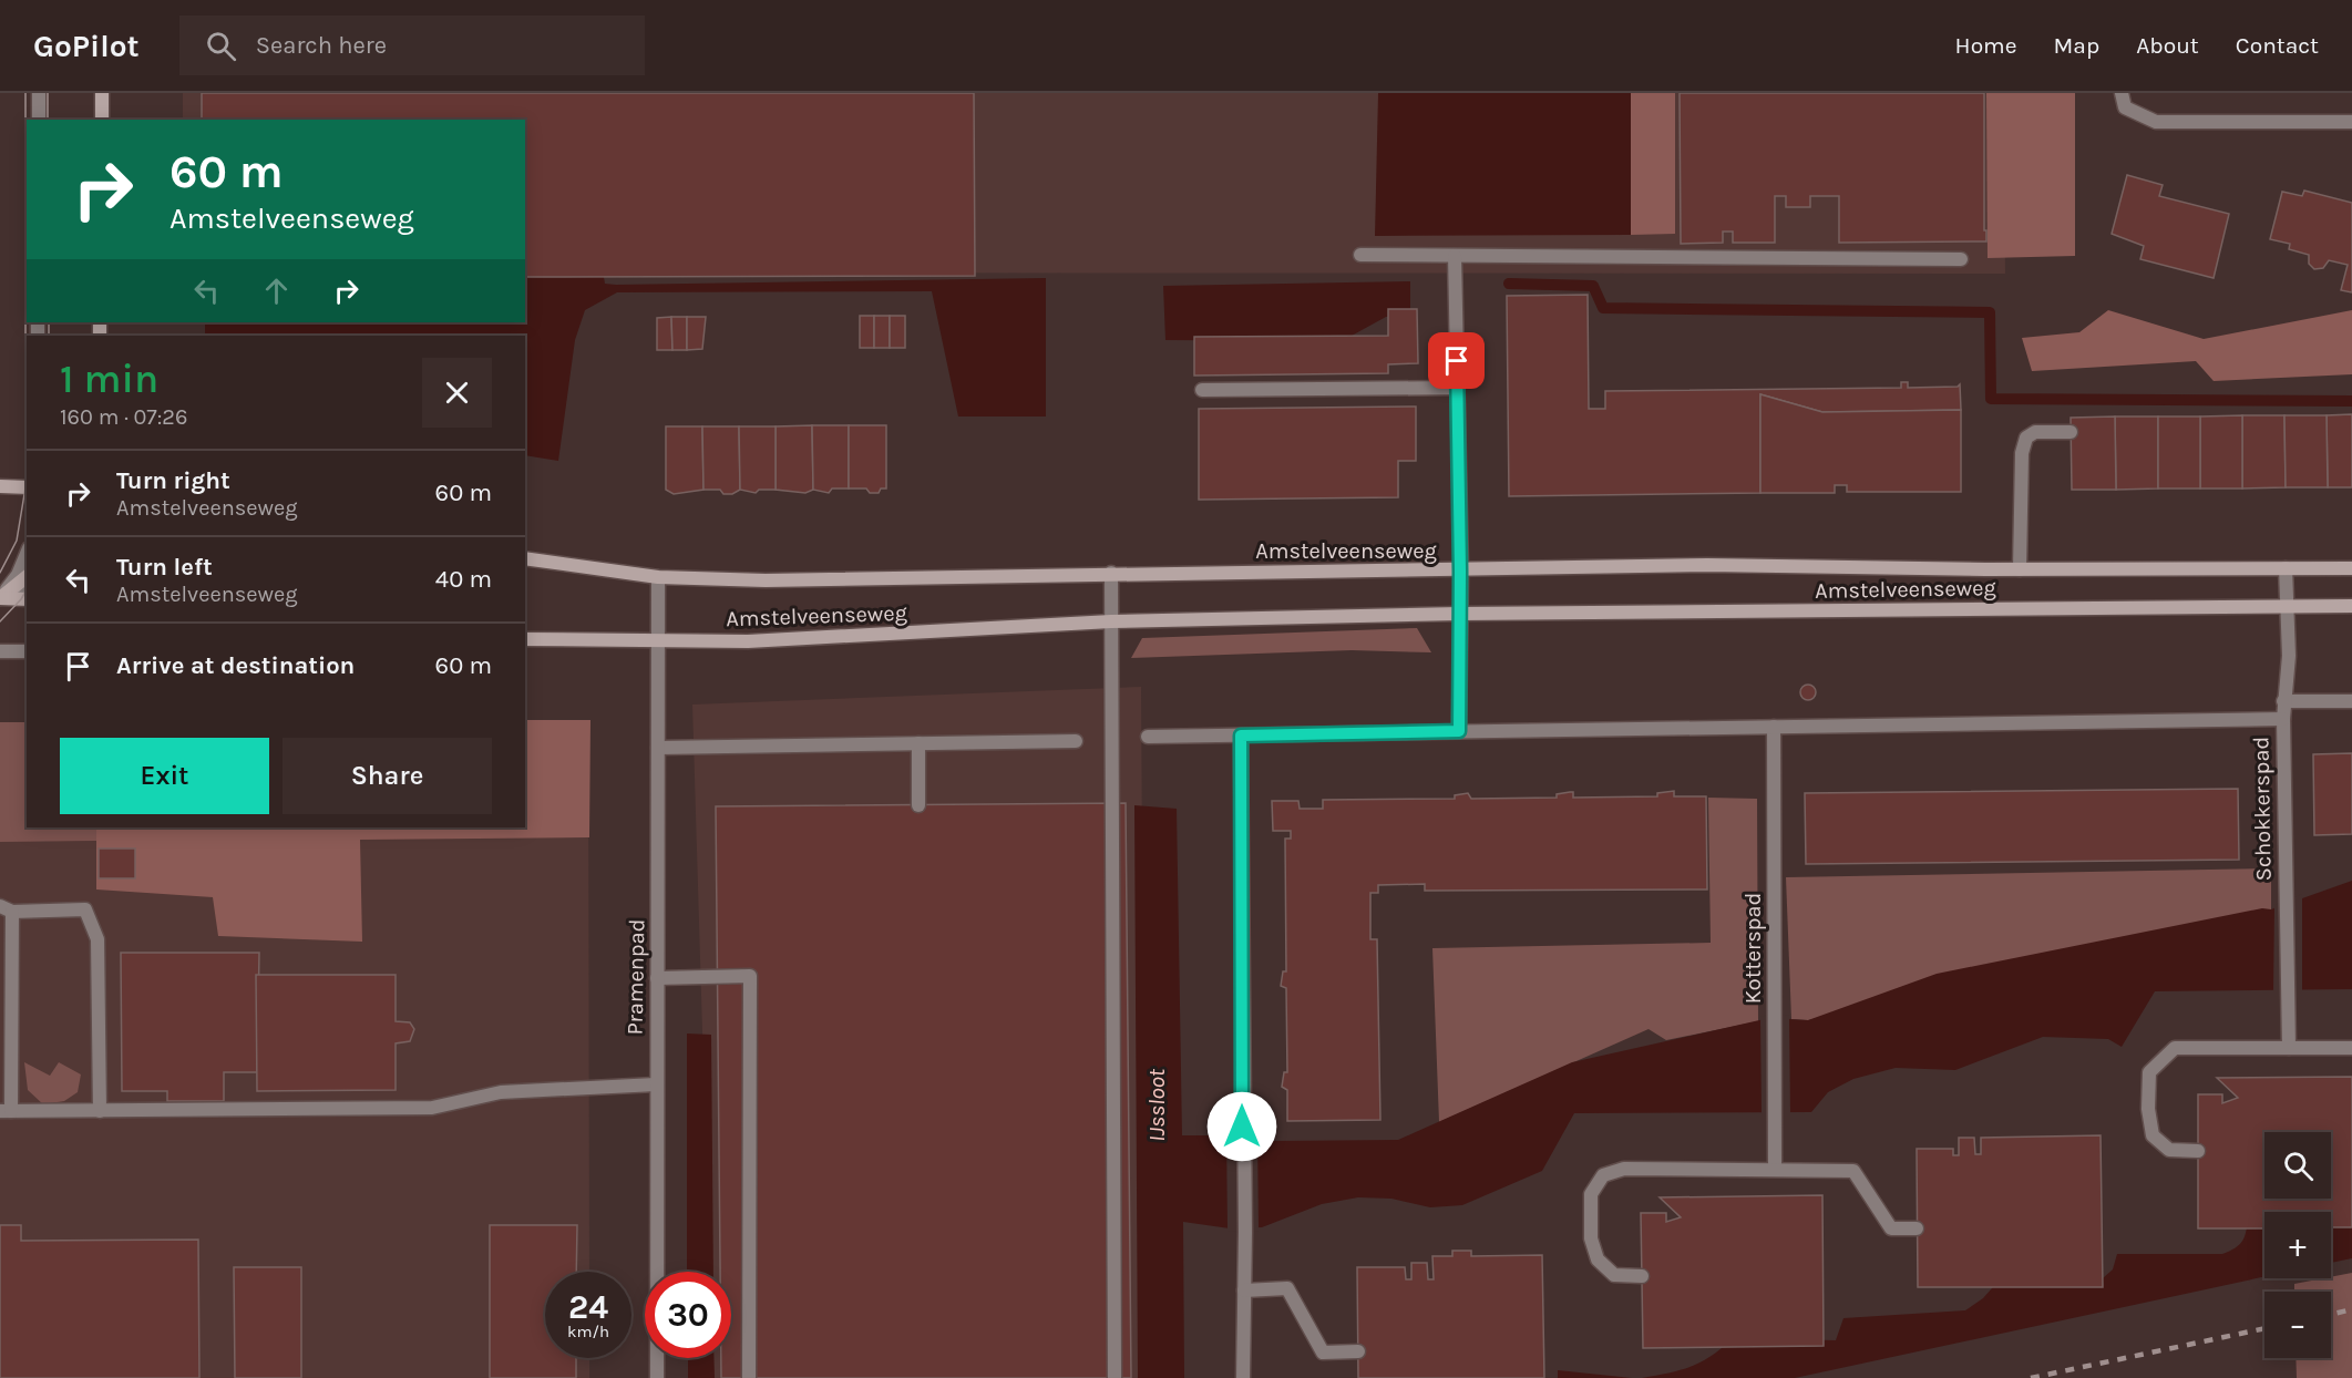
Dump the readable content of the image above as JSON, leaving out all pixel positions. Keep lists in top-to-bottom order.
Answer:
{
  "streets": {
    "main road": ["Amstelveenseweg"],
    "street": ["Schokkerspad", "Kotterspad", "Pramenpad"]
  },
  "crossings": [
    ["Amstelveenseweg", "Schokkerspad"],
    ["Amstelveenseweg", "Pramenpad"]
  ],
  "water": ["IJssloot"],
  "page": {
    "header": "GoPilot",
    "search": "Search here",
    "nav": [
      "Home",
      "Map",
      "About",
      "Contact"
    ],
    "turn": ["60 m", "Amstelveenseweg"],
    "heading": ["1 min", "160 m · 07:26"],
    "list": [
      {
        "name": "Turn right",
        "note": "Amstelveenseweg",
        "value": "60 m"
      },
      {
        "name": "Turn left",
        "note": "Amstelveenseweg",
        "value": "40 m"
      },
      {
        "name": "Arrive at destination",
        "value": "60 m"
      }
    ],
    "buttons": ["Exit", "Share"],
    "map_buttons": ["+", "−"],
    "speed": "24 km/h",
    "limit": "30"
  }
}
